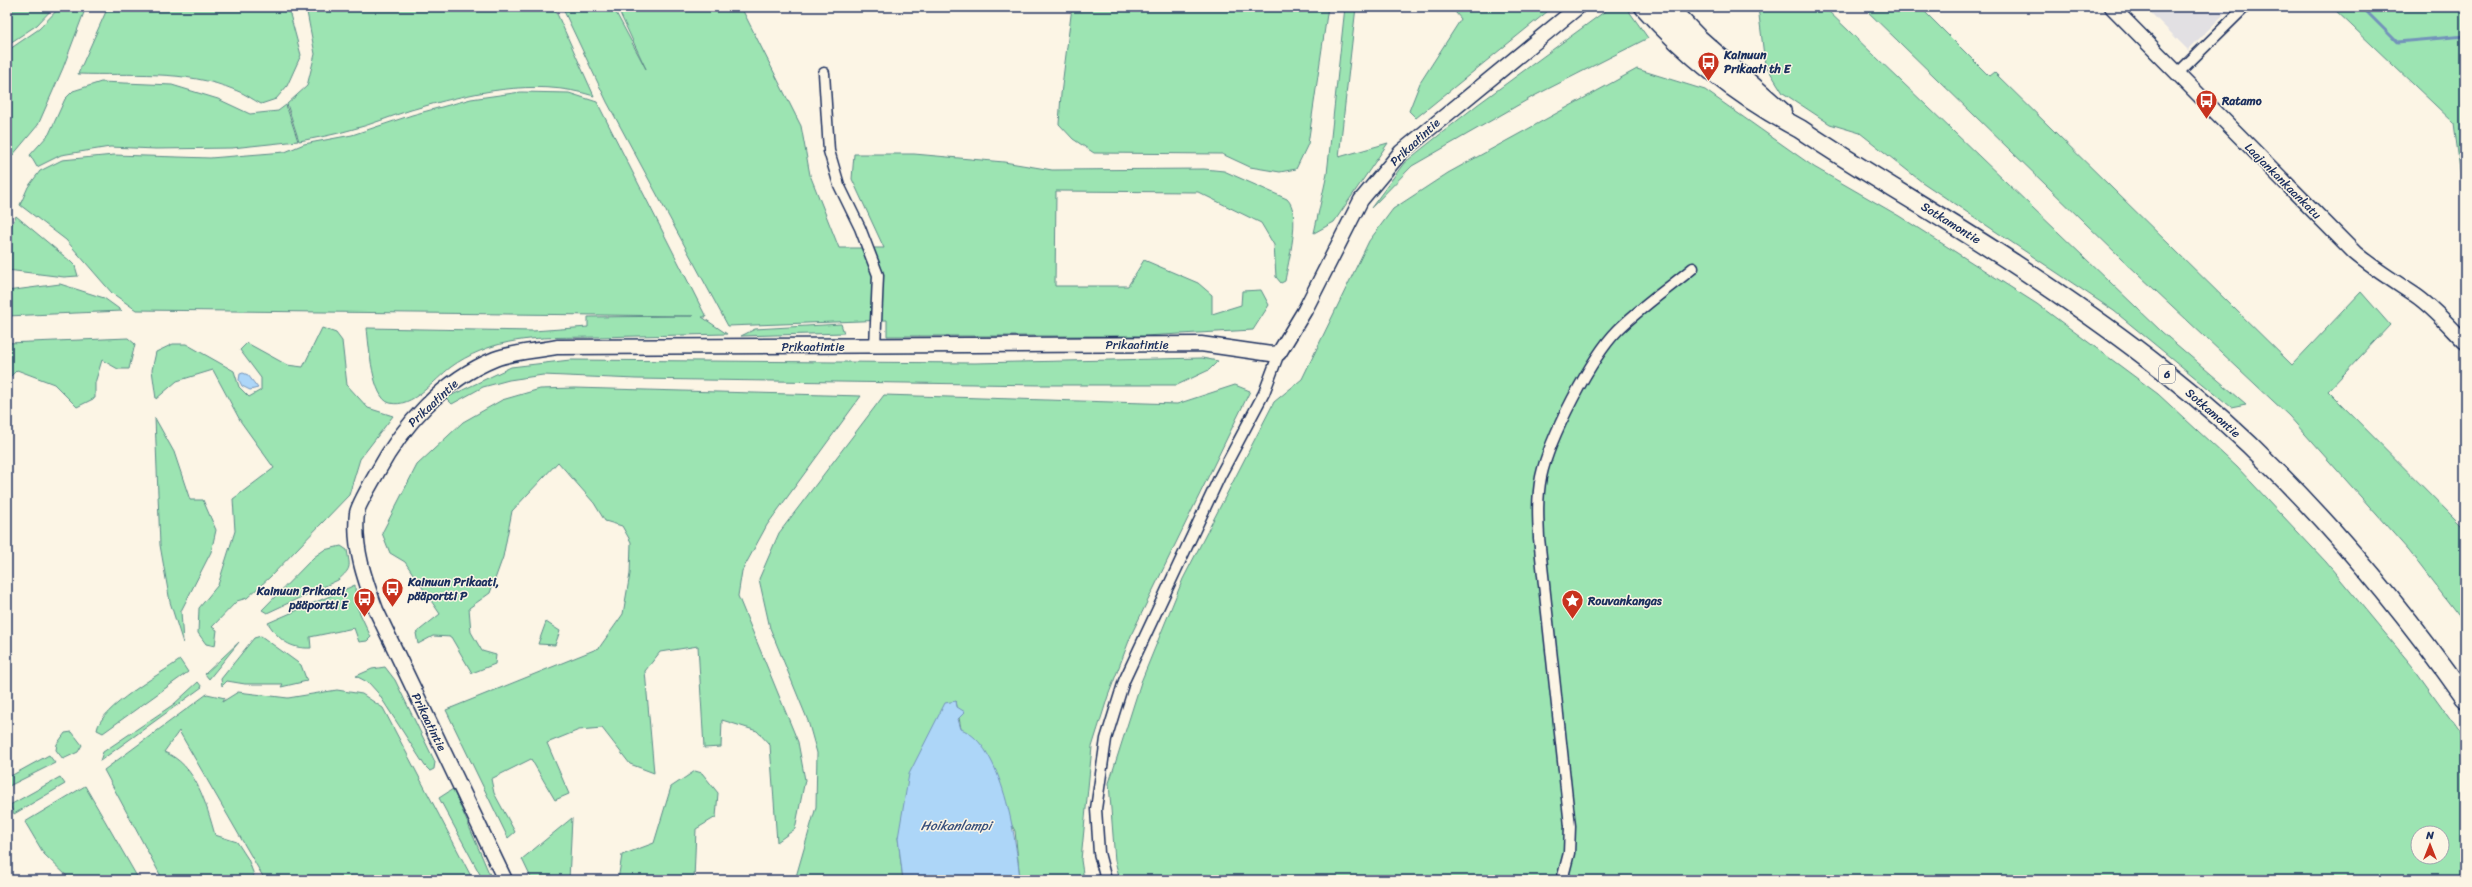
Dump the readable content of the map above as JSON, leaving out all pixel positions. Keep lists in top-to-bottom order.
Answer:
{
  "streets": {
    "highway": ["Sotkamontie", "6"],
    "street": ["Prikaatintie", "Laajankankaankatu"]
  },
  "water": ["Hoikanlampi"],
  "places": {
    "bus stop": [
      "Kainuun Prikaati th E",
      "Ratamo",
      "Kainuun Prikaati, pääportti P",
      "Kainuun Prikaati, pääportti E"
    ],
    "place": ["Rouvankangas"]
  },
  "north": "top"
}
